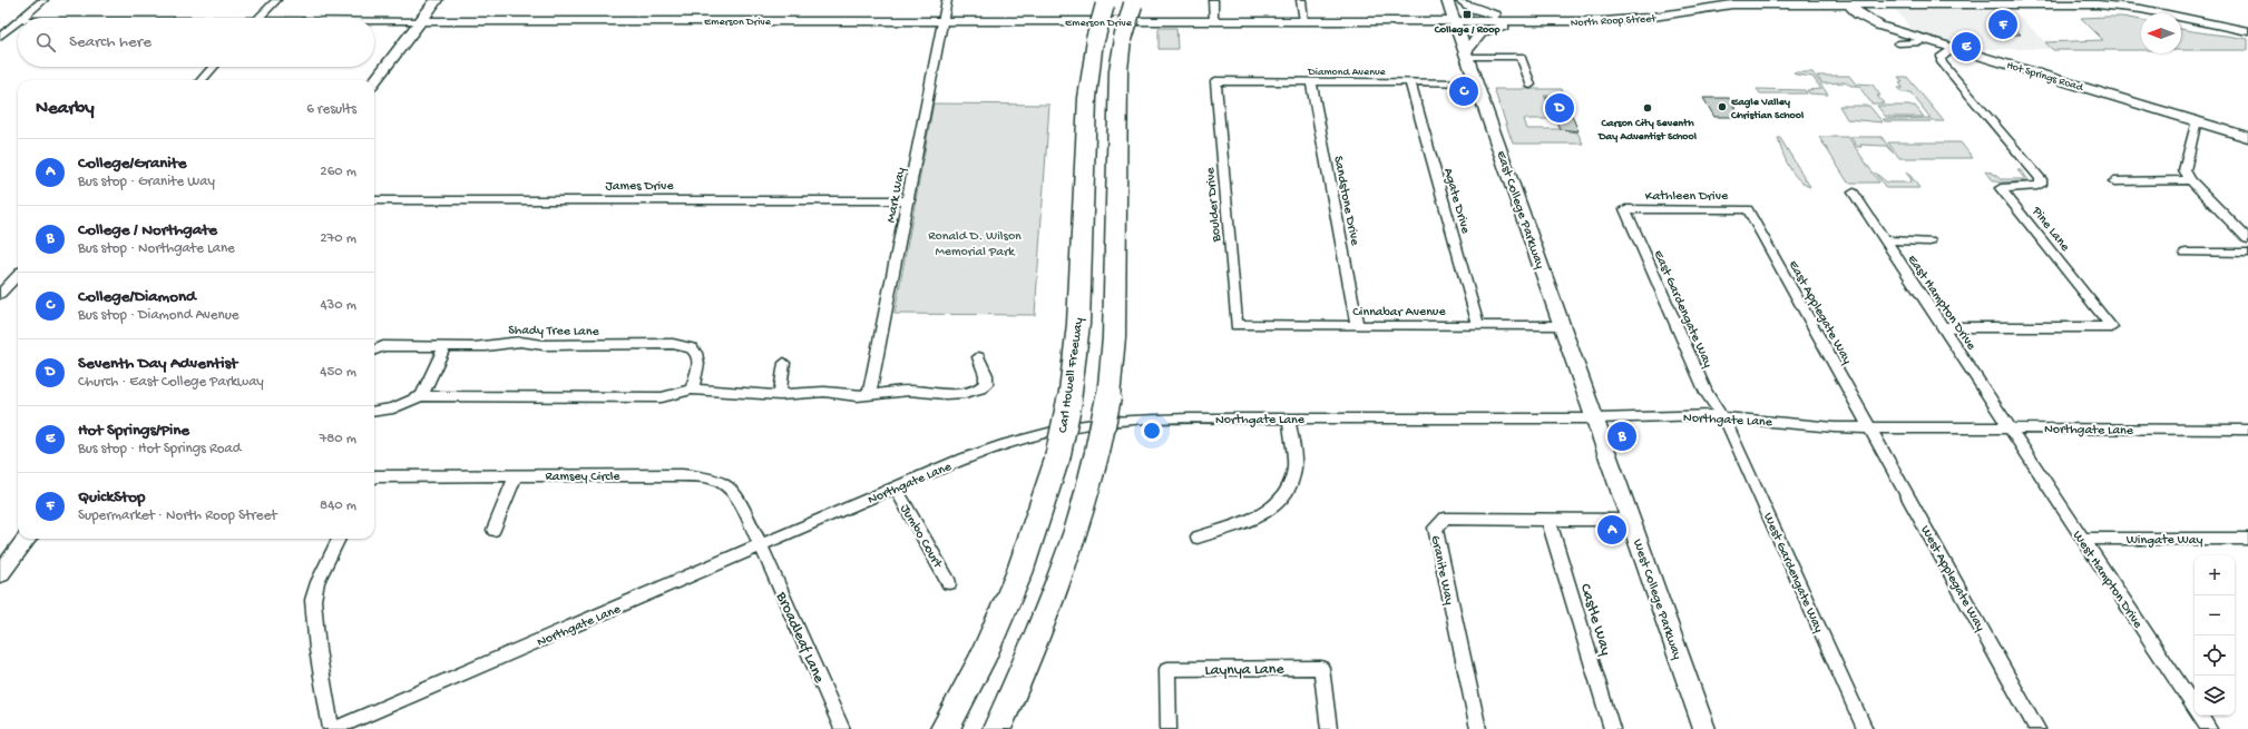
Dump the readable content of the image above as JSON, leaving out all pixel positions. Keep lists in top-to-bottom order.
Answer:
{
  "streets": {
    "highway": ["Carl Howell Freeway"],
    "main road": [
      "North Roop Street",
      "Emerson Drive",
      "Hot Springs Road",
      "East College Parkway",
      "West College Parkway"
    ],
    "street": [
      "Diamond Avenue",
      "James Drive",
      "Mark Way",
      "Kathleen Drive",
      "Sandstone Drive",
      "Agate Drive",
      "Boulder Drive",
      "Pine Lane",
      "East Hampton Drive",
      "East Gardengate Way",
      "Cinnabar Avenue",
      "East Applegate Way",
      "Shady Tree Lane",
      "Northgate Lane",
      "Ramsey Circle",
      "Jumbo Court",
      "Wingate Way",
      "Granite Way",
      "West Gardengate Way",
      "West Applegate Way",
      "West Hampton Drive",
      "Castle Way",
      "Broadleaf Lane",
      "Laynya Lane"
    ]
  },
  "crossings": [
    ["North Roop Street", "Emerson Drive"],
    ["North Roop Street", "Hot Springs Road"],
    ["North Roop Street", "East College Parkway"],
    ["Emerson Drive", "Mark Way"],
    ["Emerson Drive", "East College Parkway"],
    ["Diamond Avenue", "Sandstone Drive"],
    ["Diamond Avenue", "Agate Drive"],
    ["Diamond Avenue", "Boulder Drive"],
    ["Diamond Avenue", "East College Parkway"],
    ["Hot Springs Road", "Pine Lane"],
    ["James Drive", "Mark Way"],
    ["Kathleen Drive", "East Gardengate Way"],
    ["Kathleen Drive", "East Applegate Way"],
    ["Sandstone Drive", "Cinnabar Avenue"],
    ["Agate Drive", "Cinnabar Avenue"],
    ["Boulder Drive", "Cinnabar Avenue"],
    ["East College Parkway", "Cinnabar Avenue"],
    ["East College Parkway", "Northgate Lane"],
    ["East College Parkway", "West College Parkway"],
    ["Pine Lane", "East Hampton Drive"],
    ["East Hampton Drive", "Northgate Lane"],
    ["East Hampton Drive", "West Hampton Drive"],
    ["East Gardengate Way", "Northgate Lane"],
    ["East Gardengate Way", "West Gardengate Way"],
    ["East Applegate Way", "Northgate Lane"],
    ["East Applegate Way", "West Applegate Way"],
    ["Northgate Lane", "Ramsey Circle"],
    ["Northgate Lane", "Jumbo Court"],
    ["Northgate Lane", "West Gardengate Way"],
    ["Northgate Lane", "West Applegate Way"],
    ["Northgate Lane", "West Hampton Drive"],
    ["Northgate Lane", "West College Parkway"],
    ["Northgate Lane", "Broadleaf Lane"],
    ["Ramsey Circle", "Broadleaf Lane"],
    ["Wingate Way", "West Hampton Drive"],
    ["Granite Way", "West College Parkway"],
    ["Granite Way", "Castle Way"]
  ],
  "parks": ["Ronald D. Wilson Memorial Park"],
  "places": {
    "transit": ["College / Roop"],
    "other": ["Eagle Valley Christian School", "Carson City Seventh Day Adventist School"]
  },
  "north": "left",
  "page": {
    "pins": [
      "F",
      "E",
      "C",
      "D",
      "B",
      "A"
    ],
    "search": "Search here",
    "heading": ["Nearby", "6 results"],
    "list": [
      {
        "mark": "A",
        "name": "College/Granite",
        "note": "Bus stop · Granite Way",
        "value": "260 m"
      },
      {
        "mark": "B",
        "name": "College / Northgate",
        "note": "Bus stop · Northgate Lane",
        "value": "270 m"
      },
      {
        "mark": "C",
        "name": "College/Diamond",
        "note": "Bus stop · Diamond Avenue",
        "value": "430 m"
      },
      {
        "mark": "D",
        "name": "Seventh Day Adventist",
        "note": "Church · East College Parkway",
        "value": "450 m"
      },
      {
        "mark": "E",
        "name": "Hot Springs/Pine",
        "note": "Bus stop · Hot Springs Road",
        "value": "780 m"
      },
      {
        "mark": "F",
        "name": "QuickStop",
        "note": "Supermarket · North Roop Street",
        "value": "840 m"
      }
    ],
    "map_buttons": ["+", "−"]
  }
}
